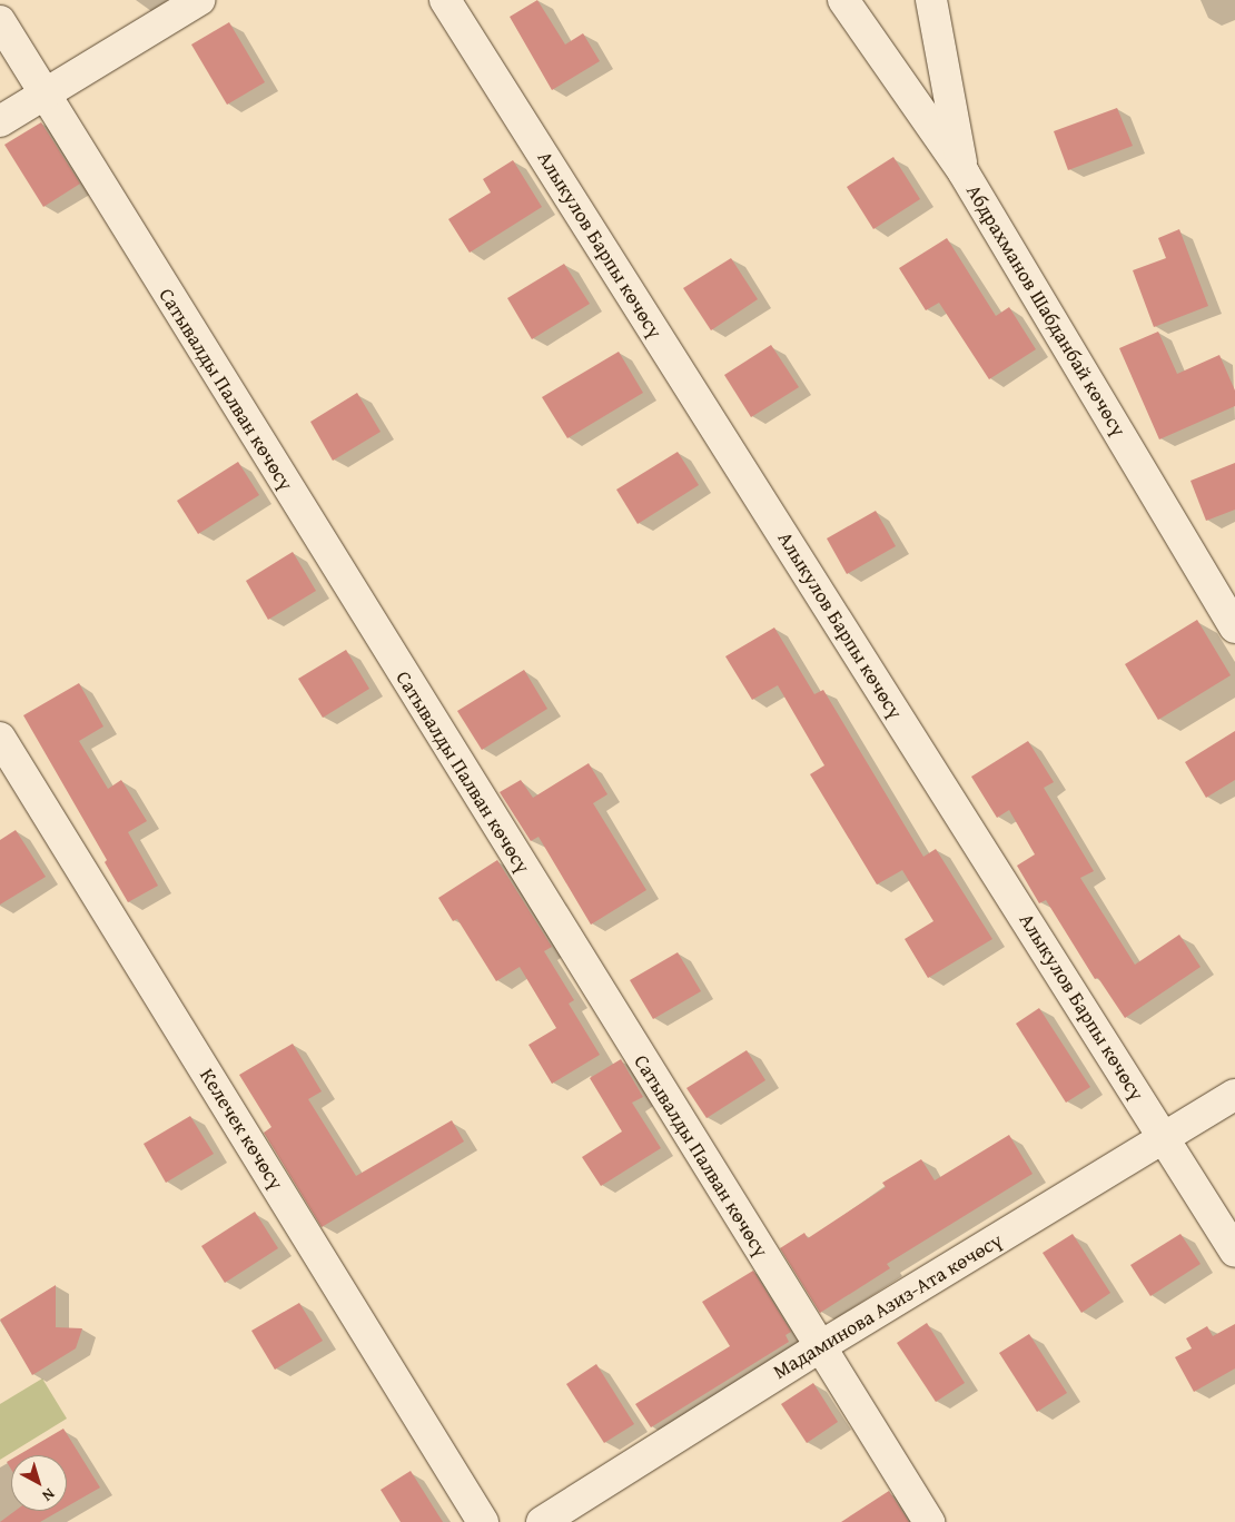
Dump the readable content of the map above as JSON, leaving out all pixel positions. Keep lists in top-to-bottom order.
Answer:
{
  "streets": {
    "street": [
      "Алыкулов Барпы көчөсү",
      "Абдрахманов Шабданбай көчөсү",
      "Сатывалды Палван көчөсү",
      "Келечек көчөсү",
      "Мадаминова Азиз-Ата көчөсү"
    ]
  },
  "crossings": [
    ["Алыкулов Барпы көчөсү", "Мадаминова Азиз-Ата көчөсү"],
    ["Сатывалды Палван көчөсү", "Мадаминова Азиз-Ата көчөсү"]
  ],
  "north": "bottom right"
}
